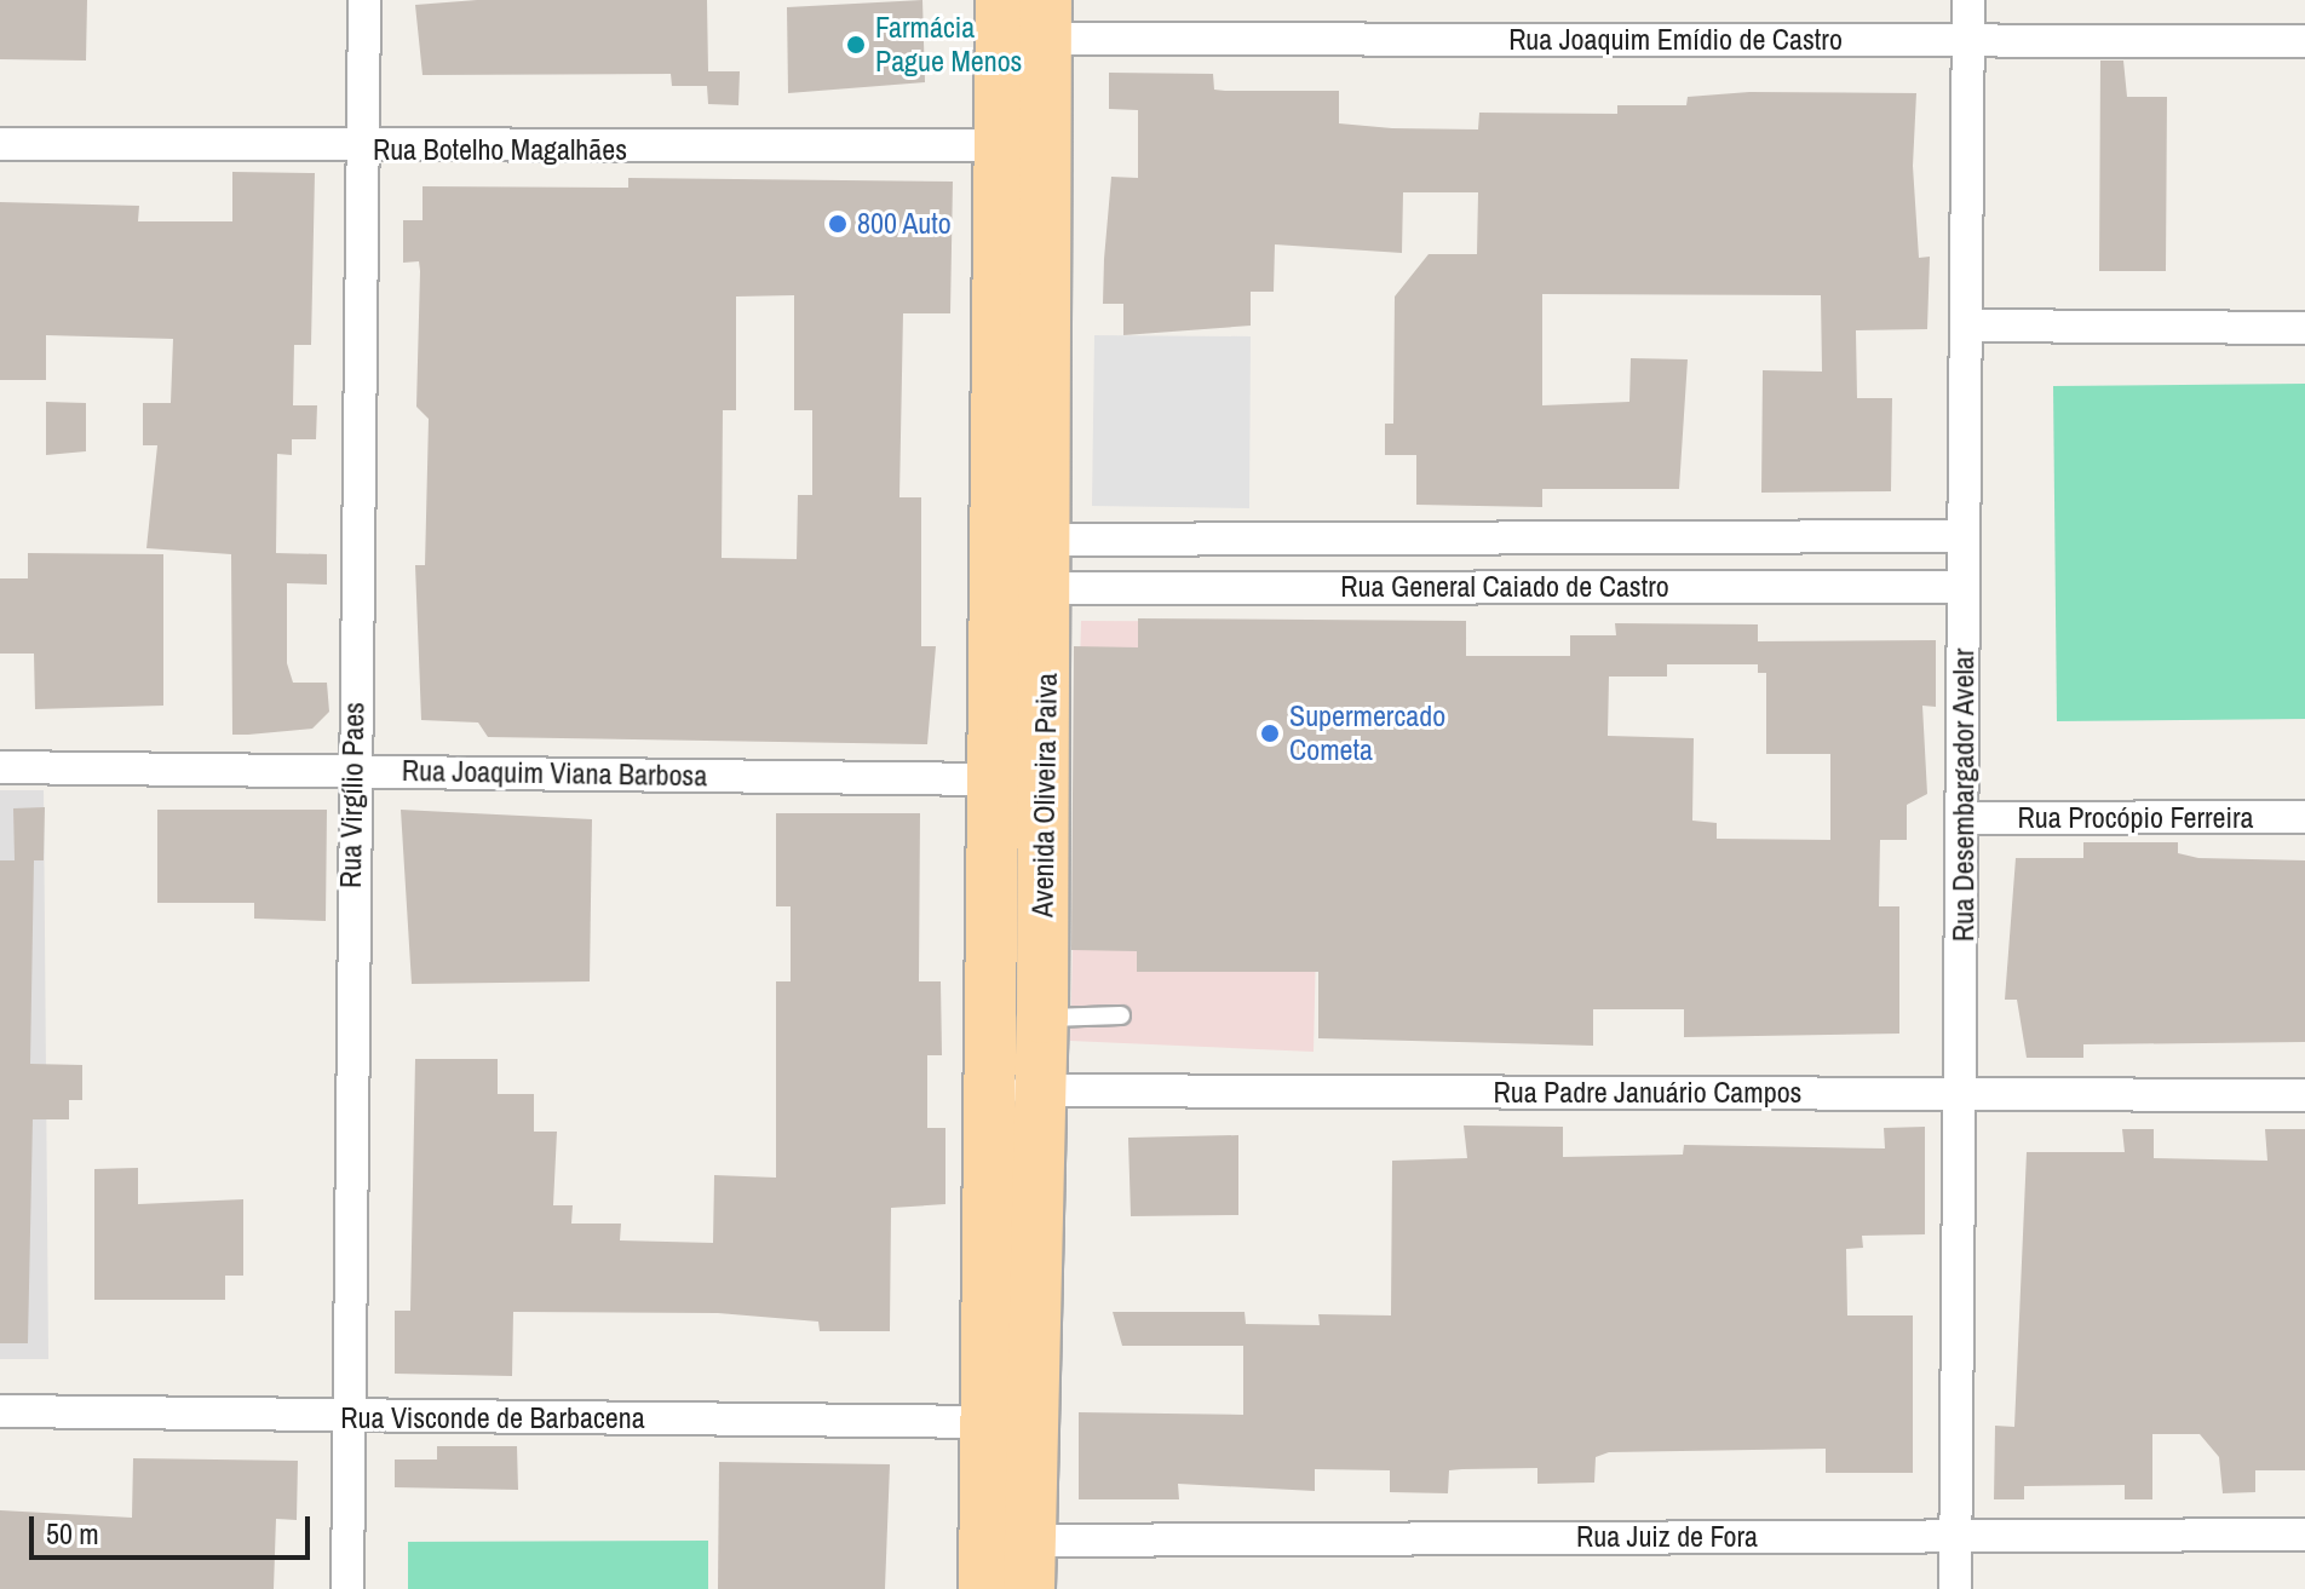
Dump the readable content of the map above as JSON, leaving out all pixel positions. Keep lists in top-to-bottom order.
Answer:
{
  "streets": {
    "main road": ["Avenida Oliveira Paiva"],
    "street": [
      "Rua Joaquim Emídio de Castro",
      "Rua Botelho Magalhães",
      "Rua General Caiado de Castro",
      "Rua Joaquim Viana Barbosa",
      "Rua Virgílio Paes",
      "Rua Desembargador Avelar",
      "Rua Procópio Ferreira",
      "Rua Padre Januário Campos",
      "Rua Visconde de Barbacena",
      "Rua Juiz de Fora"
    ]
  },
  "crossings": [
    ["Rua Joaquim Emídio de Castro", "Avenida Oliveira Paiva"],
    ["Rua Joaquim Emídio de Castro", "Rua Desembargador Avelar"],
    ["Rua Botelho Magalhães", "Rua Virgílio Paes"],
    ["Rua Botelho Magalhães", "Avenida Oliveira Paiva"],
    ["Rua General Caiado de Castro", "Avenida Oliveira Paiva"],
    ["Rua General Caiado de Castro", "Rua Desembargador Avelar"],
    ["Rua Joaquim Viana Barbosa", "Rua Virgílio Paes"],
    ["Rua Joaquim Viana Barbosa", "Avenida Oliveira Paiva"],
    ["Rua Virgílio Paes", "Rua Visconde de Barbacena"],
    ["Avenida Oliveira Paiva", "Rua Padre Januário Campos"],
    ["Avenida Oliveira Paiva", "Rua Visconde de Barbacena"],
    ["Avenida Oliveira Paiva", "Rua Juiz de Fora"],
    ["Rua Desembargador Avelar", "Rua Procópio Ferreira"],
    ["Rua Desembargador Avelar", "Rua Padre Januário Campos"],
    ["Rua Desembargador Avelar", "Rua Juiz de Fora"]
  ],
  "places": ["Farmácia Pague Menos", "800 Auto", "Supermercado Cometa"],
  "scale_bar": "50 m"
}
